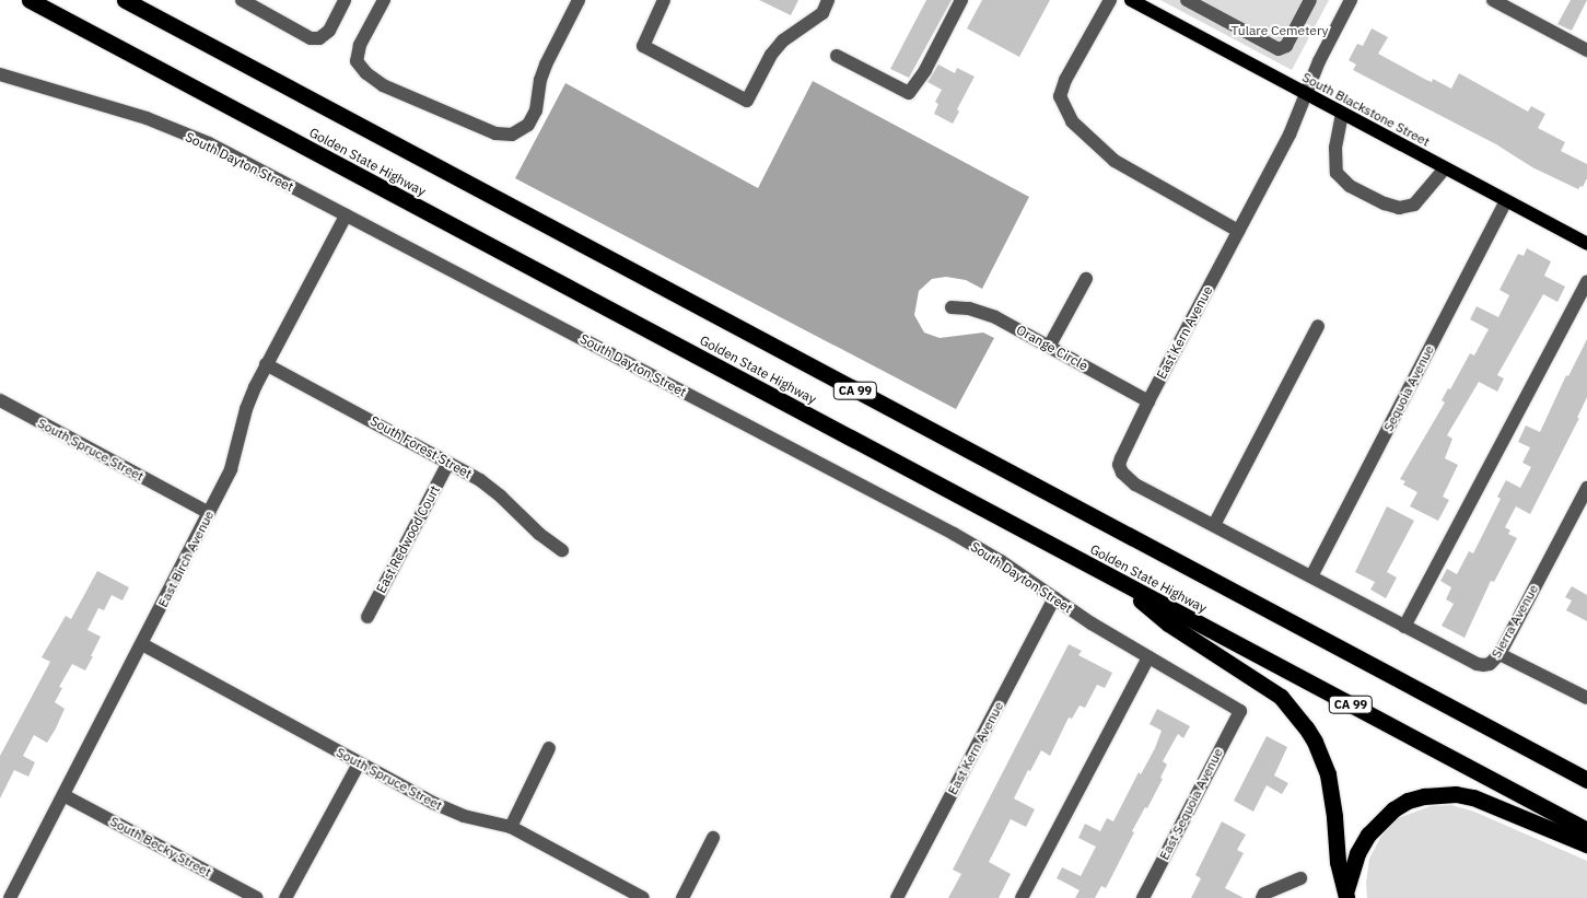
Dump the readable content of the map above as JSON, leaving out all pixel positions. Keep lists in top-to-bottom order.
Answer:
{
  "streets": {
    "highway": ["Golden State Highway", "CA 99"],
    "main road": ["South Blackstone Street"],
    "street": [
      "South Dayton Street",
      "East Kern Avenue",
      "Orange Circle",
      "Sequoia Avenue",
      "South Forest Street",
      "South Spruce Street",
      "East Redwood Court",
      "East Birch Avenue",
      "Sierra Avenue",
      "East Sequoia Avenue",
      "South Becky Street"
    ]
  },
  "crossings": [
    ["South Blackstone Street", "East Kern Avenue"],
    ["South Blackstone Street", "Sequoia Avenue"],
    ["South Dayton Street", "East Kern Avenue"],
    ["South Dayton Street", "East Birch Avenue"],
    ["South Dayton Street", "East Sequoia Avenue"],
    ["East Kern Avenue", "Orange Circle"],
    ["East Kern Avenue", "Sequoia Avenue"],
    ["East Kern Avenue", "Sierra Avenue"],
    ["Sequoia Avenue", "Sierra Avenue"],
    ["South Forest Street", "East Redwood Court"],
    ["South Forest Street", "East Birch Avenue"],
    ["South Spruce Street", "East Birch Avenue"],
    ["East Birch Avenue", "South Becky Street"]
  ],
  "parks": ["Tulare Cemetery"]
}
